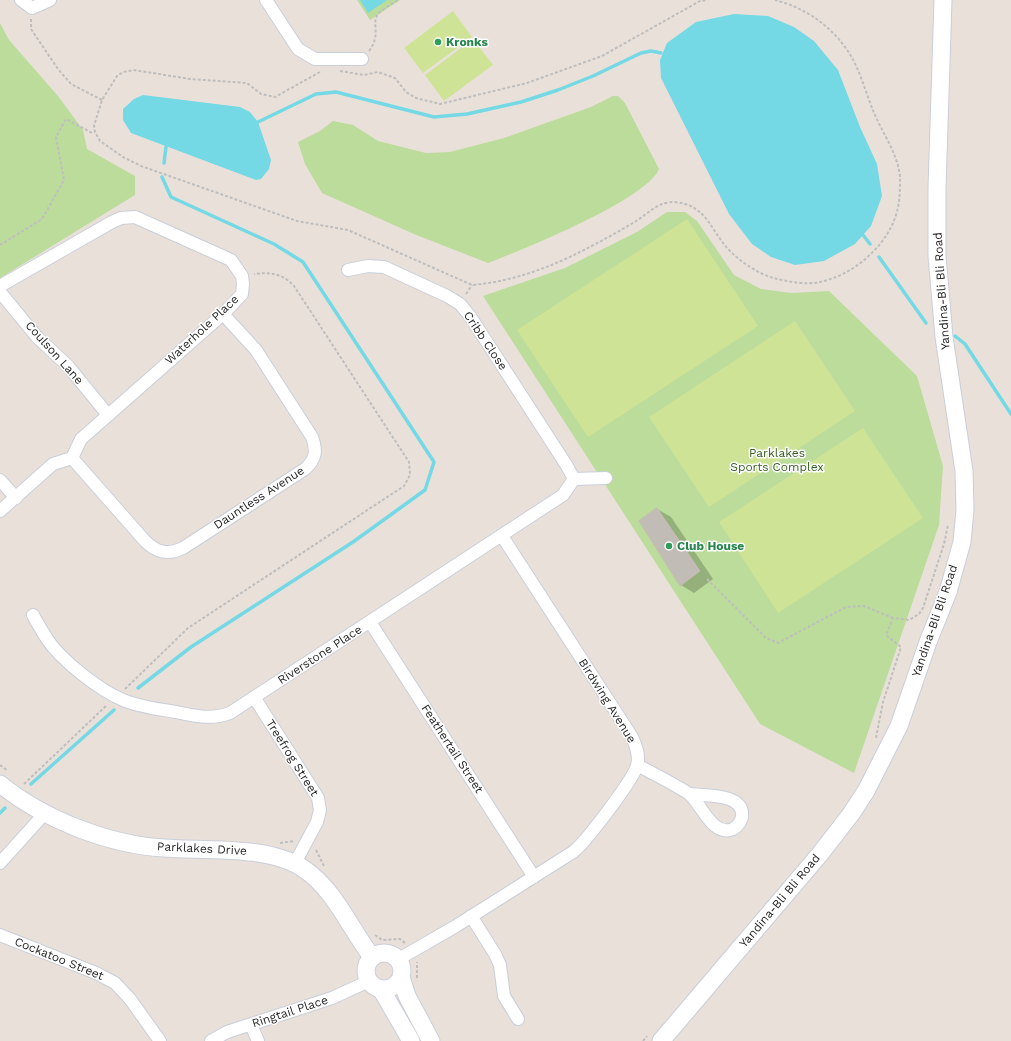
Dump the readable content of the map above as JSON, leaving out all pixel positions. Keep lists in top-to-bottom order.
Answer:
{
  "streets": {
    "main road": ["Yandina-Bli Bli Road", "Parklakes Drive"],
    "street": [
      "Waterhole Place",
      "Cribb Close",
      "Coulson Lane",
      "Dauntless Avenue",
      "Riverstone Place",
      "Birdwing Avenue",
      "Feathertail Street",
      "Treefrog Street",
      "Cockatoo Street",
      "Ringtail Place"
    ]
  },
  "crossings": [
    ["Waterhole Place", "Coulson Lane"],
    ["Waterhole Place", "Dauntless Avenue"],
    ["Cribb Close", "Riverstone Place"],
    ["Riverstone Place", "Birdwing Avenue"],
    ["Riverstone Place", "Feathertail Street"],
    ["Riverstone Place", "Treefrog Street"],
    ["Treefrog Street", "Parklakes Drive"],
    ["Parklakes Drive", "Ringtail Place"]
  ],
  "parks": ["Parklakes Sports Complex"],
  "places": ["Kronks", "Club House"]
}
